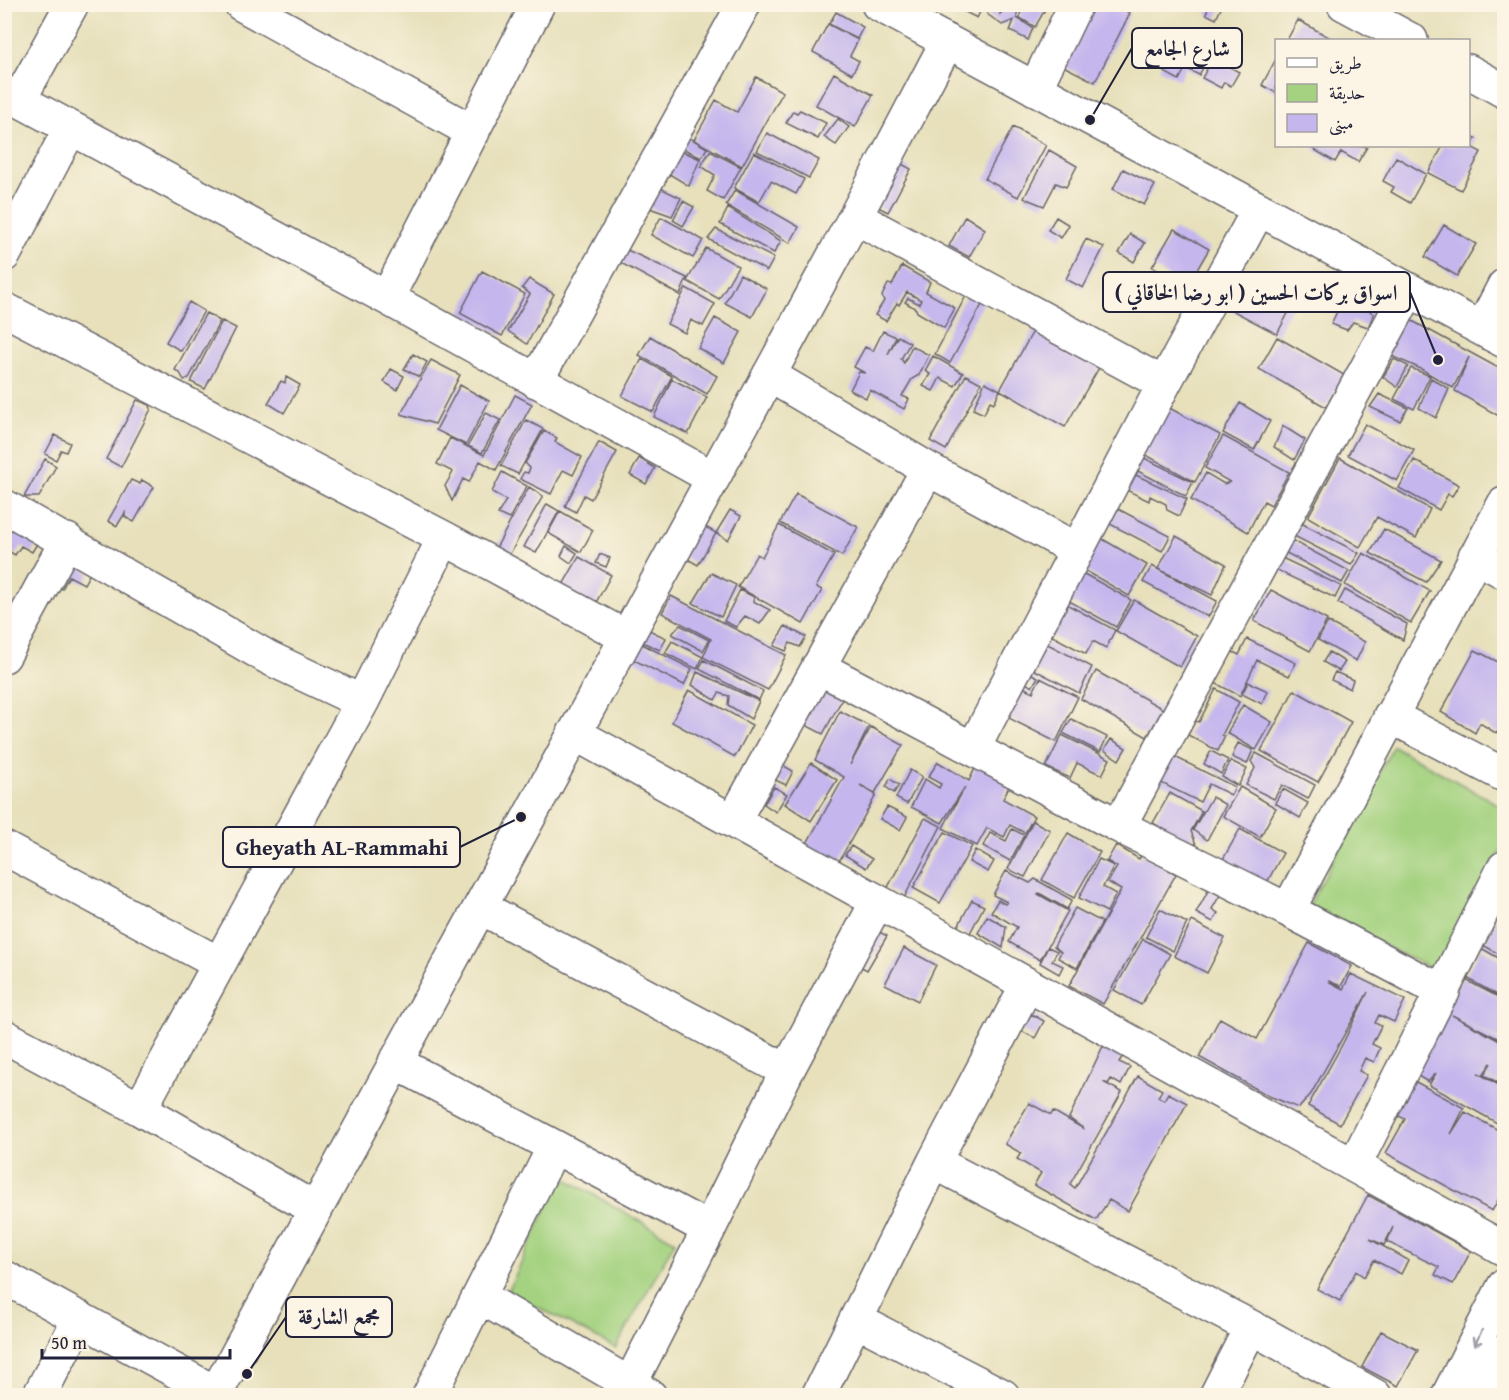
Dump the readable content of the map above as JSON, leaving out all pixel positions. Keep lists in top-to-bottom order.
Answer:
{
  "places": [
    "شارع الجامع",
    "اسواق بركات الحسين ( ابو رضا الخاقاني )",
    "Gheyath AL-Rammahi",
    "مجمع الشارقة"
  ],
  "legend": ["طريق", "حديقة", "مبنى"],
  "scale_bar": "50 m"
}
